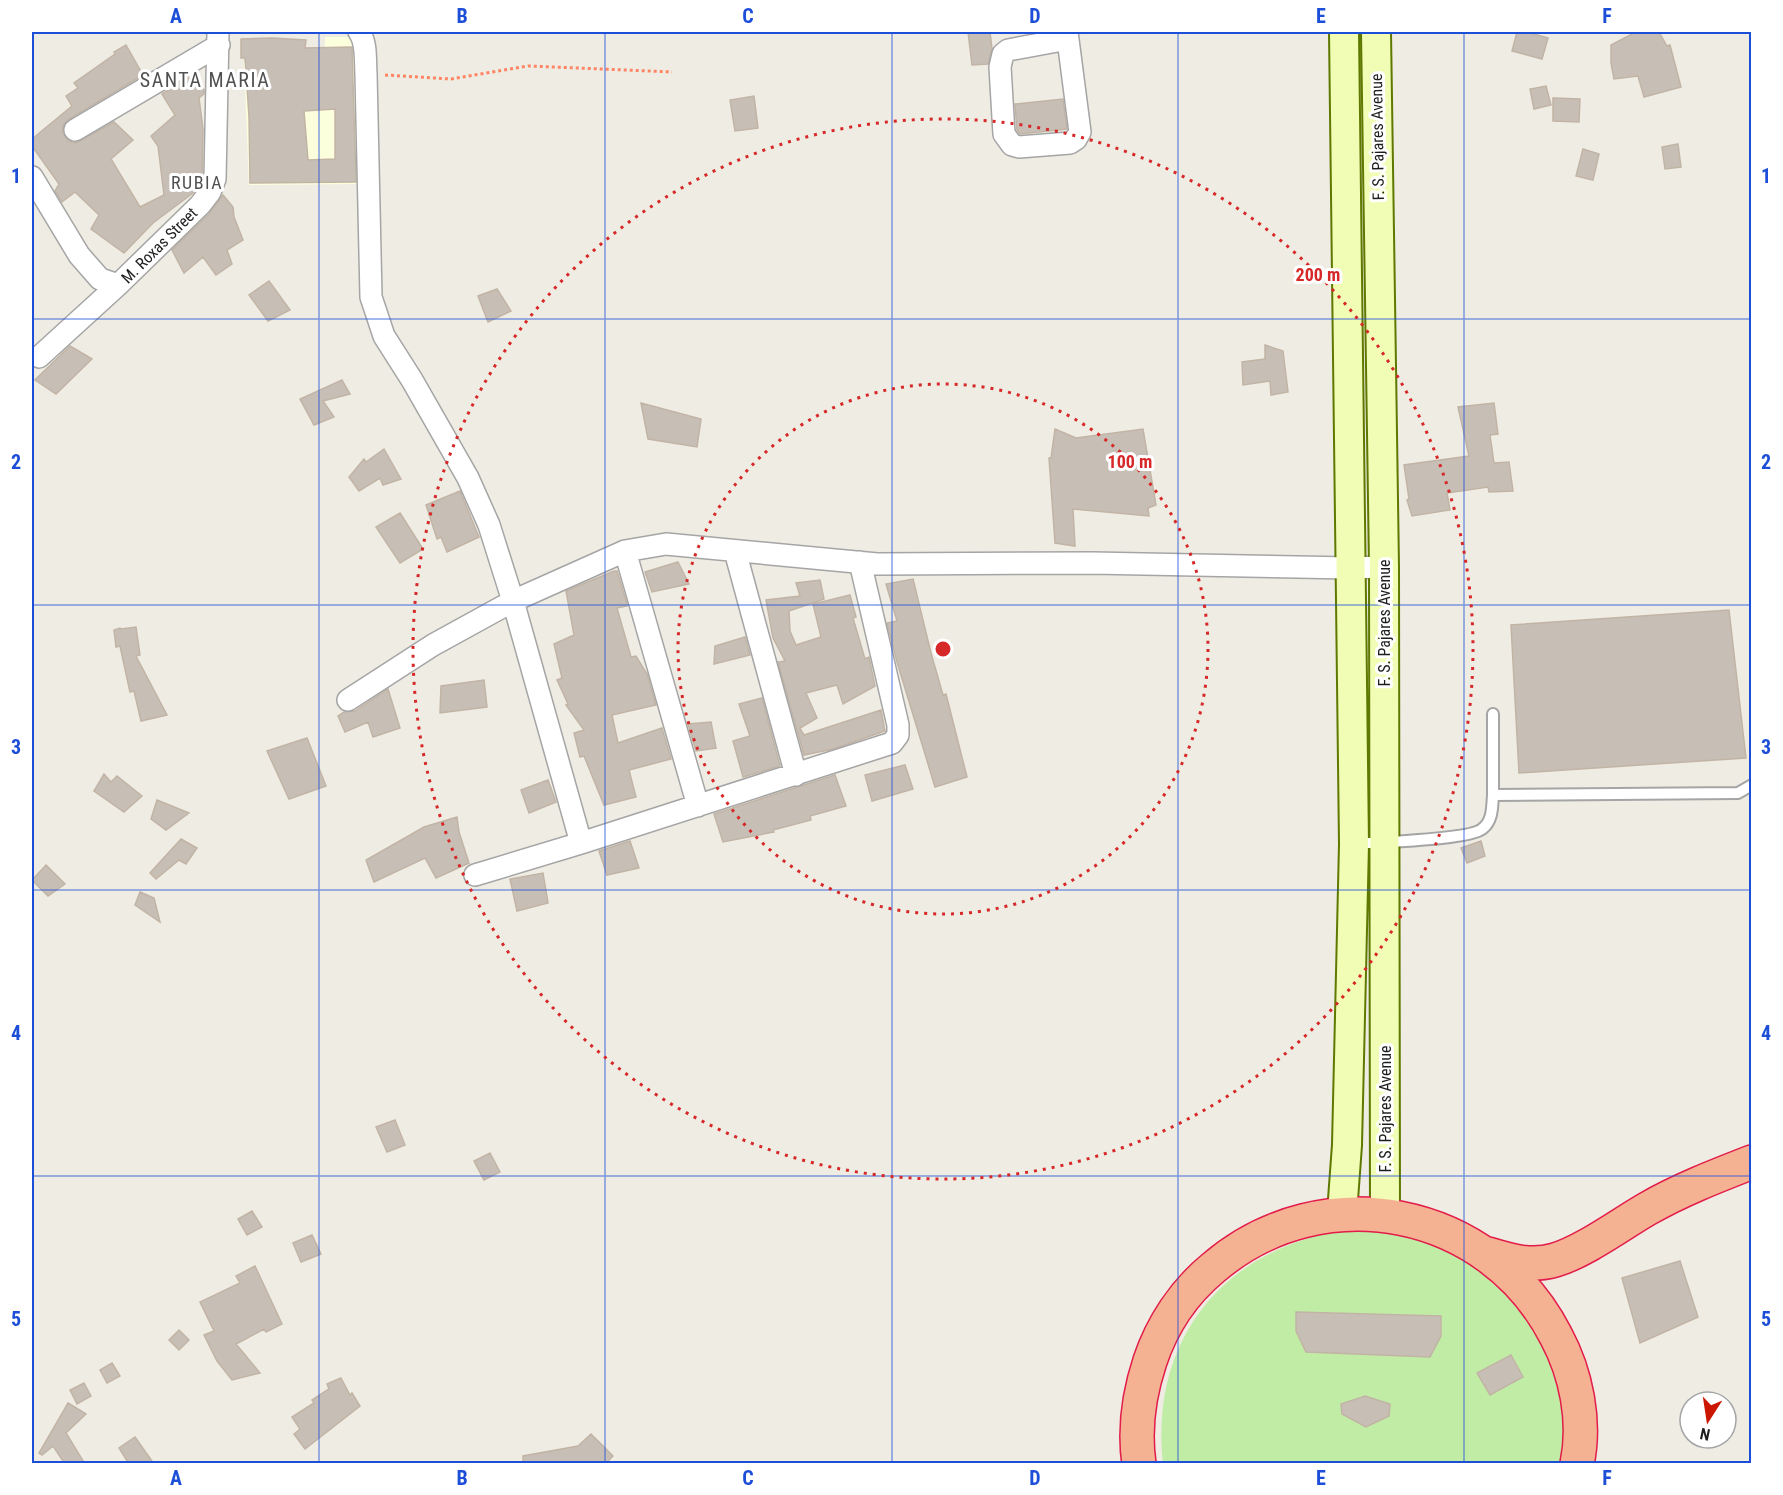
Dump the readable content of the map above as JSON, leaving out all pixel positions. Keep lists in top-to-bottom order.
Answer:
{
  "streets": {
    "main road": ["F. S. Pajares Avenue"],
    "street": ["M. Roxas Street"]
  },
  "districts": ["SANTA MARIA", "RUBIA"],
  "north": "bottom",
  "grid": {
    "columns": [
      "A",
      "B",
      "C",
      "D",
      "E",
      "F"
    ],
    "rows": [
      "1",
      "2",
      "3",
      "4",
      "5"
    ]
  },
  "rings": ["200 m", "100 m"]
}
